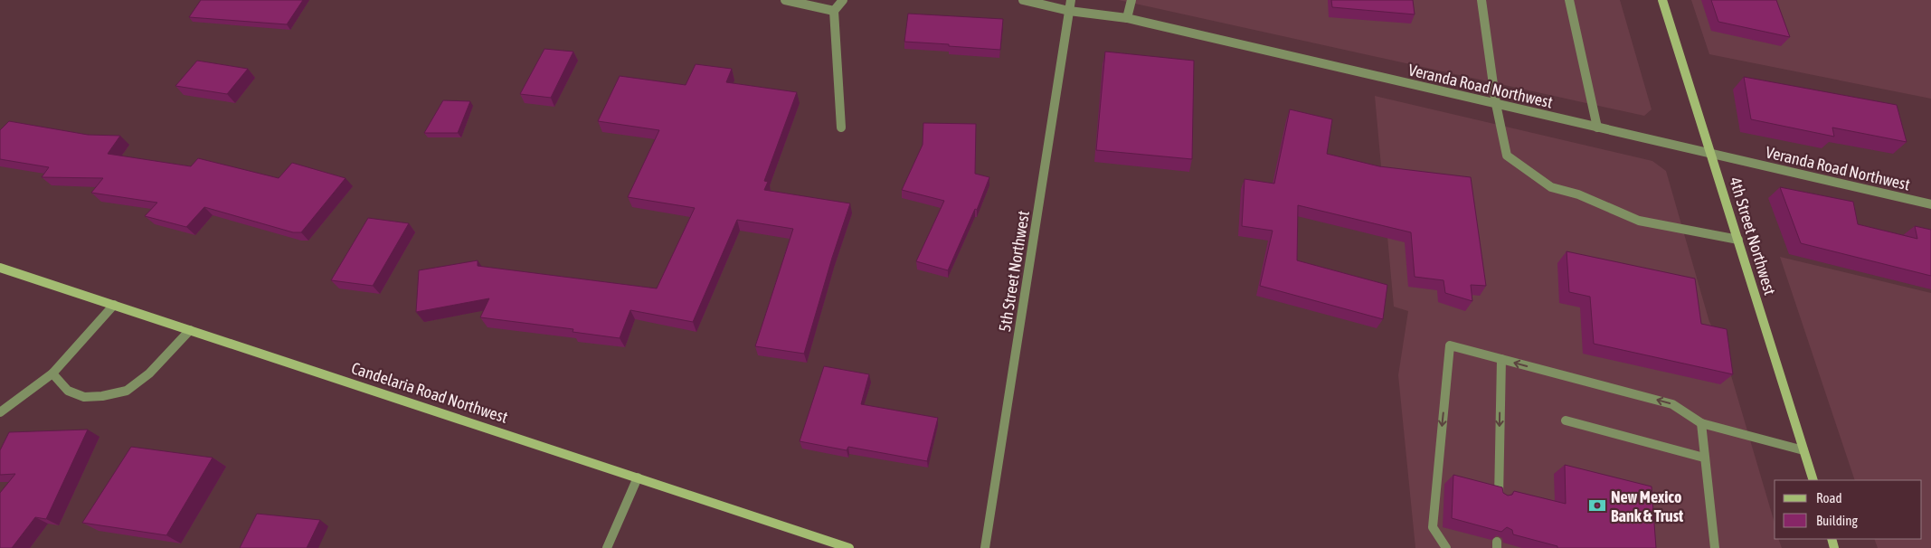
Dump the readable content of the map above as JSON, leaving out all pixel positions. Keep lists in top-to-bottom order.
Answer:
{
  "streets": {
    "main road": ["4th Street Northwest", "Candelaria Road Northwest"],
    "street": ["Veranda Road Northwest", "5th Street Northwest"]
  },
  "crossings": [
    ["Veranda Road Northwest", "4th Street Northwest"],
    ["Veranda Road Northwest", "5th Street Northwest"]
  ],
  "places": {
    "bank": ["New Mexico Bank & Trust"]
  },
  "legend": ["Road", "Building"]
}
